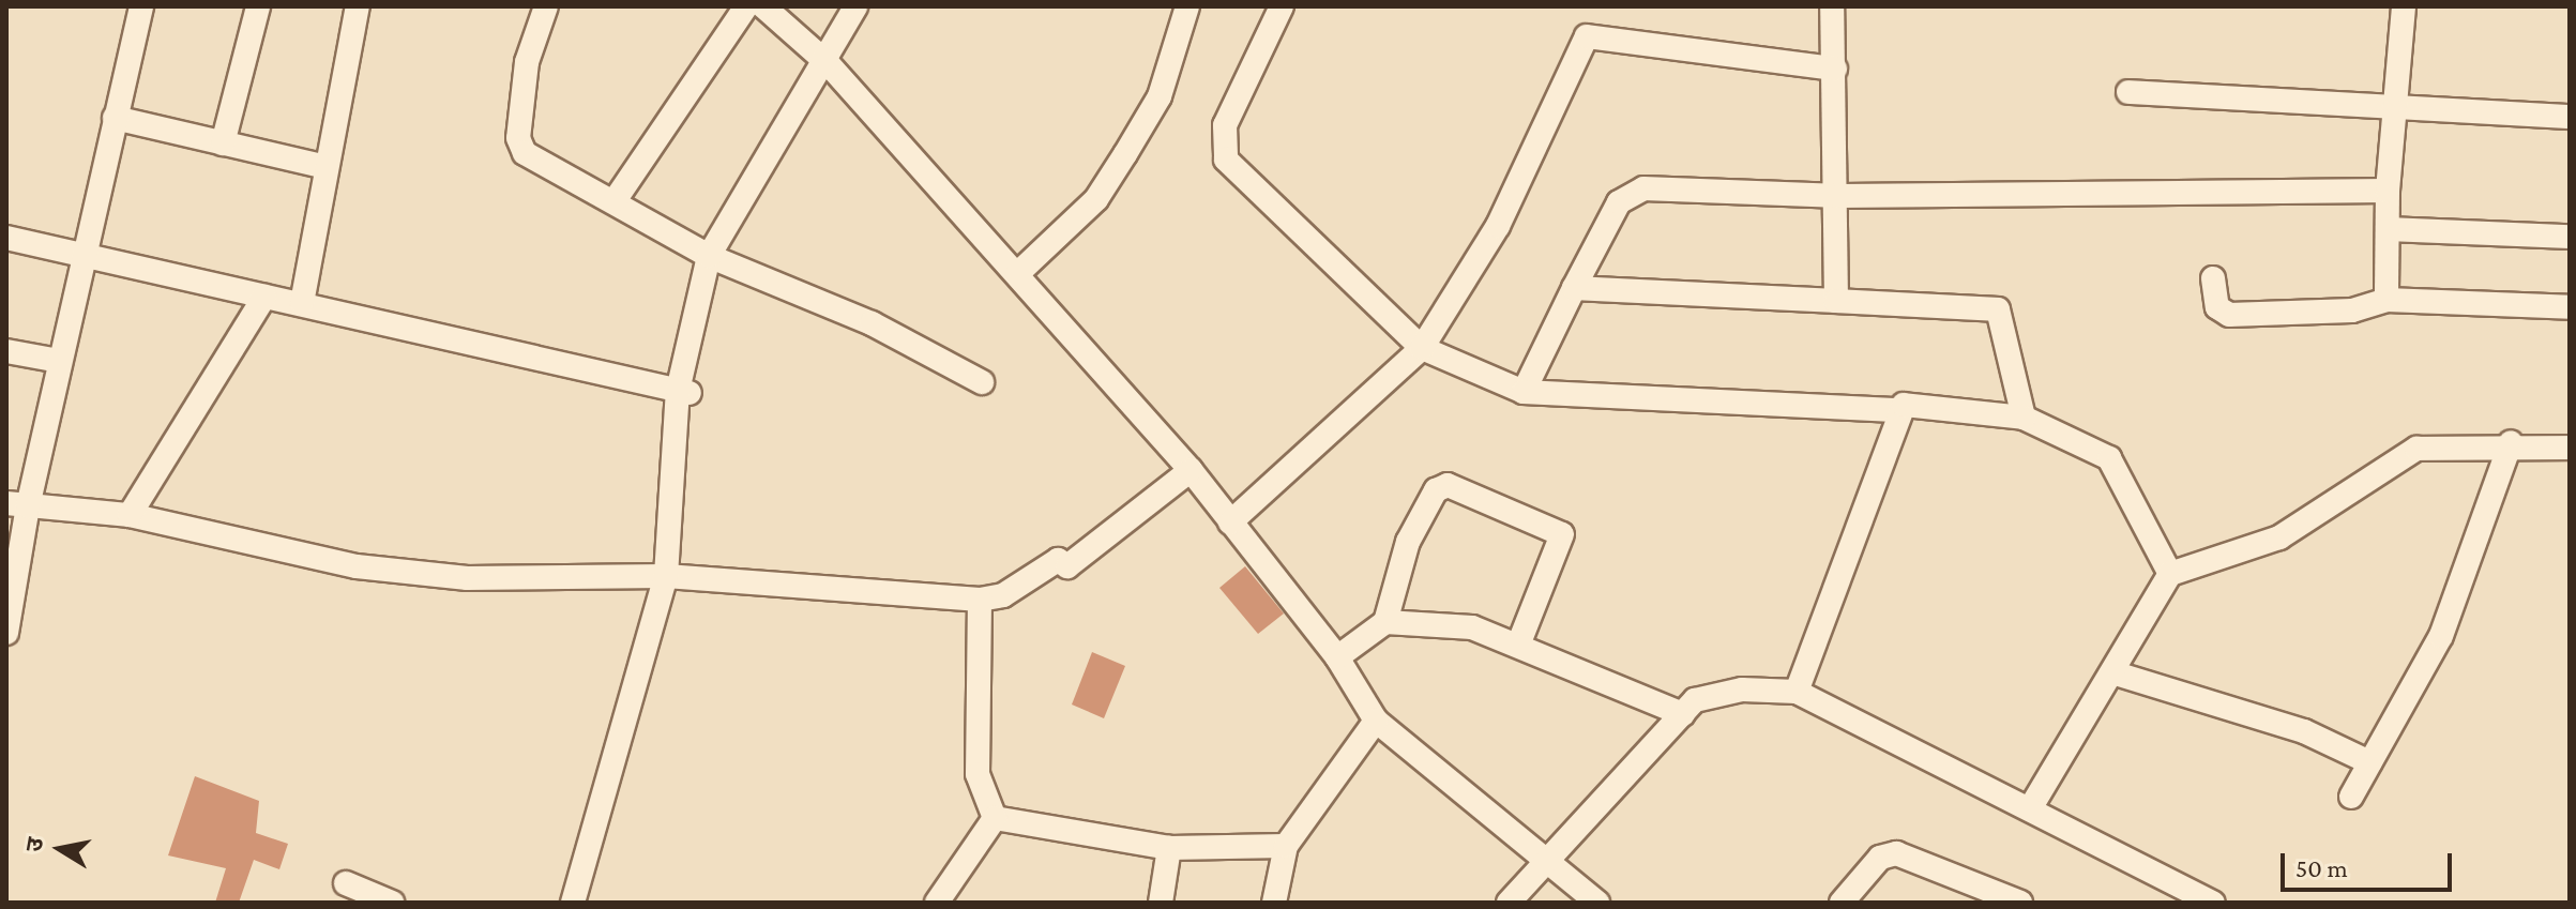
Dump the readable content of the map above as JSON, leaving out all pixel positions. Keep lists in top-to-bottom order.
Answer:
{
  "scale_bar": "50 m",
  "north": "left"
}
